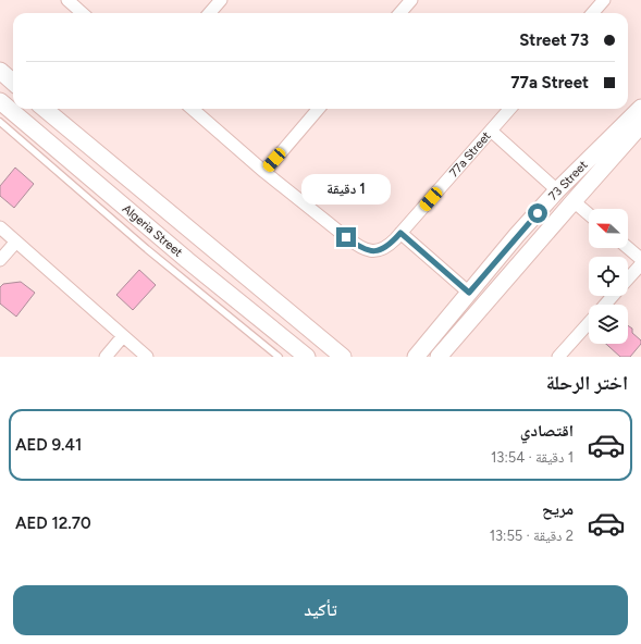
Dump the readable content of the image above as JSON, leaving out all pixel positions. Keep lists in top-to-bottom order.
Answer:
{
  "streets": {
    "main road": ["73 Street", "Algeria Street"],
    "street": ["77a Street"]
  },
  "north": "left",
  "page": {
    "banner": ["73 Street", "77a Street"],
    "bubble": "1 دقيقة",
    "heading": "اختر الرحلة",
    "list": [
      {
        "name": "اقتصادي",
        "note": "1 دقيقة · 13:54",
        "value": "AED 9.41"
      },
      {
        "name": "مريح",
        "note": "2 دقيقة · 13:55",
        "value": "AED 12.70"
      }
    ],
    "buttons": "تأكيد"
  }
}
